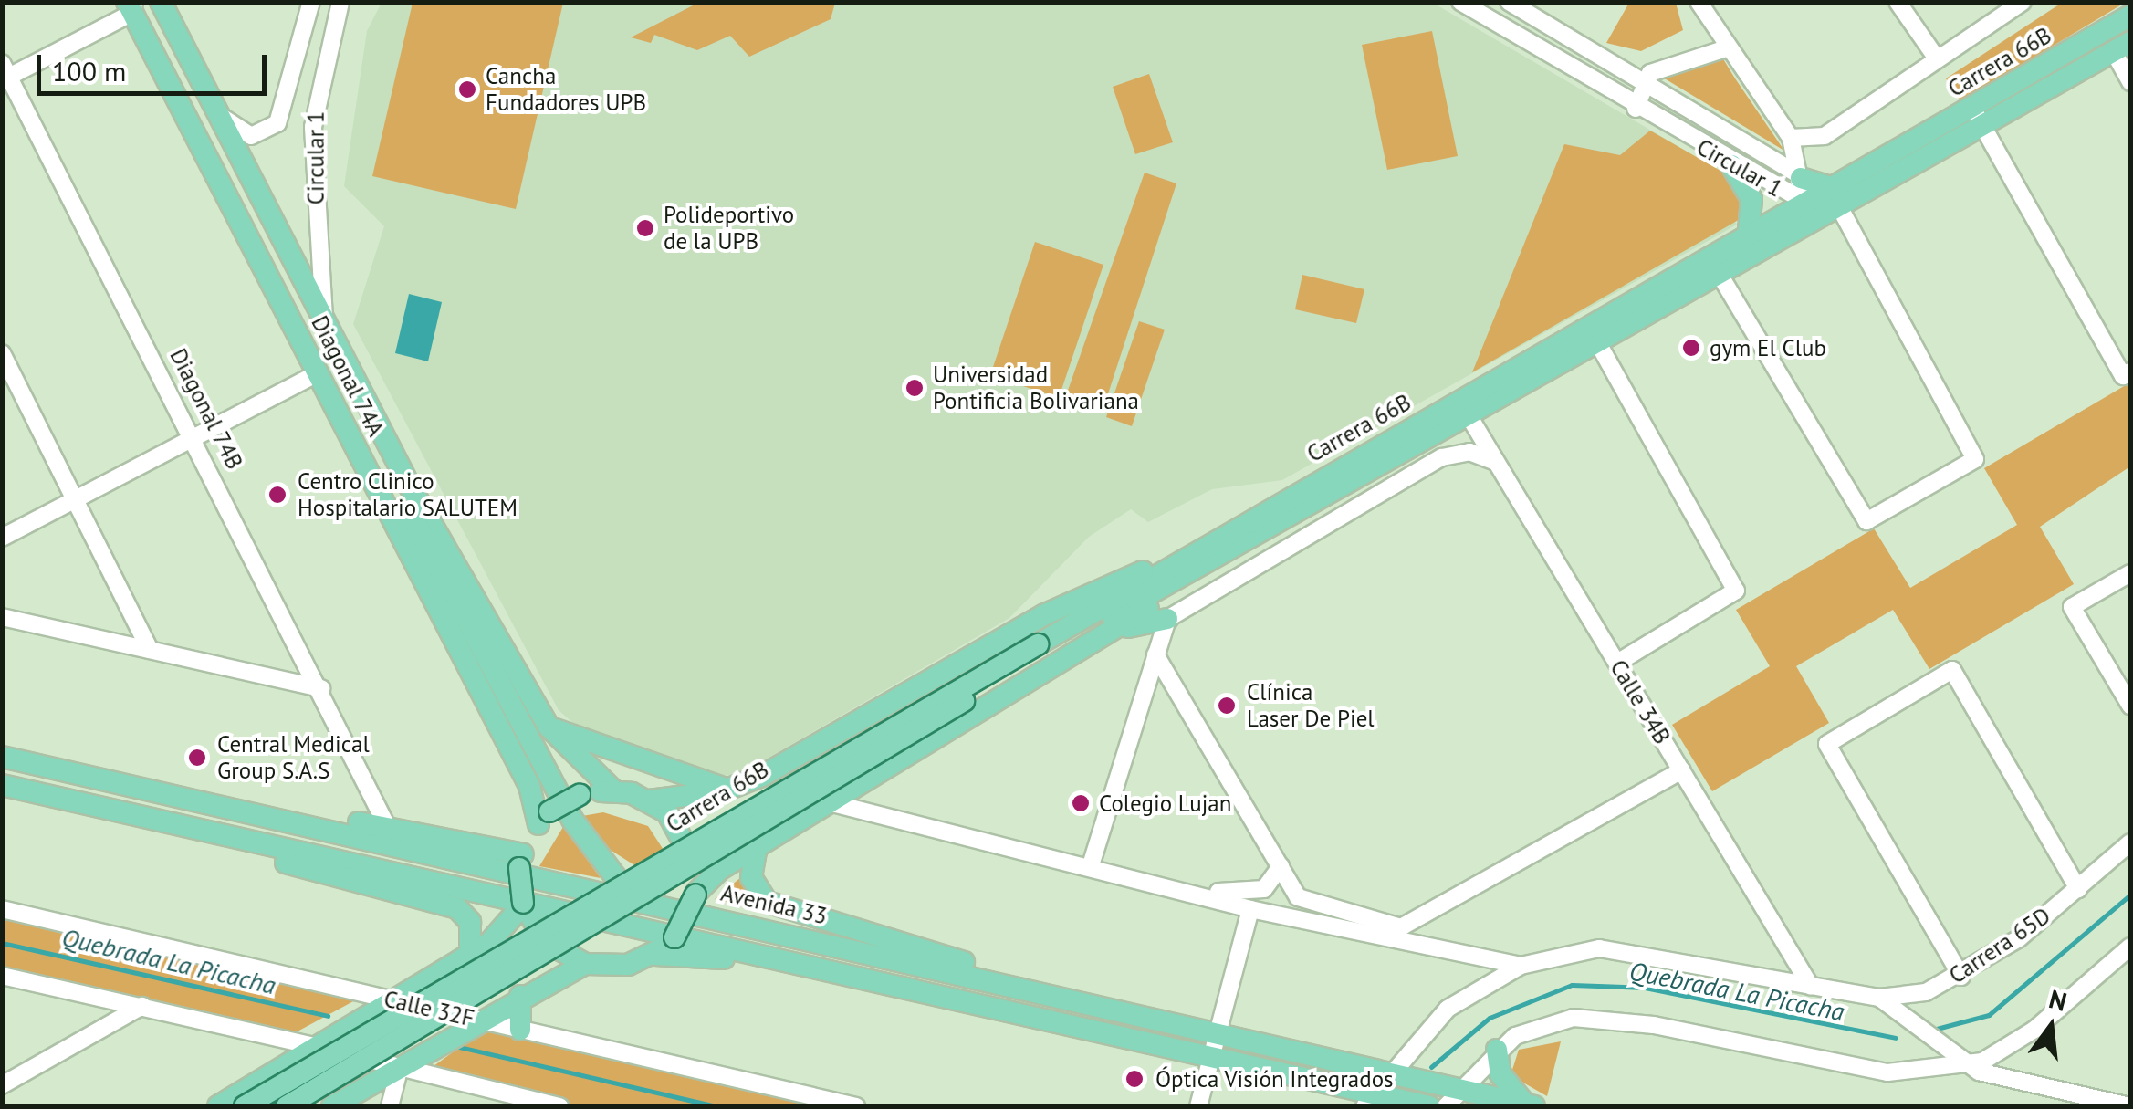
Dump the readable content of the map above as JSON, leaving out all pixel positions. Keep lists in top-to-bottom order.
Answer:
{
  "streets": {
    "main road": ["Carrera 66B", "Diagonal 74A", "Avenida 33"],
    "street": [
      "Circular 1",
      "Diagonal 74B",
      "Calle 34B",
      "Carrera 65D",
      "Calle 32F"
    ]
  },
  "crossings": [
    ["Carrera 66B", "Circular 1"],
    ["Carrera 66B", "Calle 34B"],
    ["Carrera 66B", "Avenida 33"],
    ["Circular 1", "Diagonal 74A"],
    ["Calle 34B", "Carrera 65D"],
    ["Avenida 33", "Carrera 65D"]
  ],
  "water": ["Quebrada La Picacha"],
  "places": [
    "Cancha Fundadores UPB",
    "Polideportivo de la UPB",
    "gym El Club",
    "Universidad Pontificia Bolivariana",
    "Centro Clinico Hospitalario SALUTEM",
    "Clínica Laser De Piel",
    "Central Medical Group S.A.S",
    "Colegio Lujan",
    "Óptica Visión Integrados"
  ],
  "scale_bar": "100 m",
  "north": "top"
}
